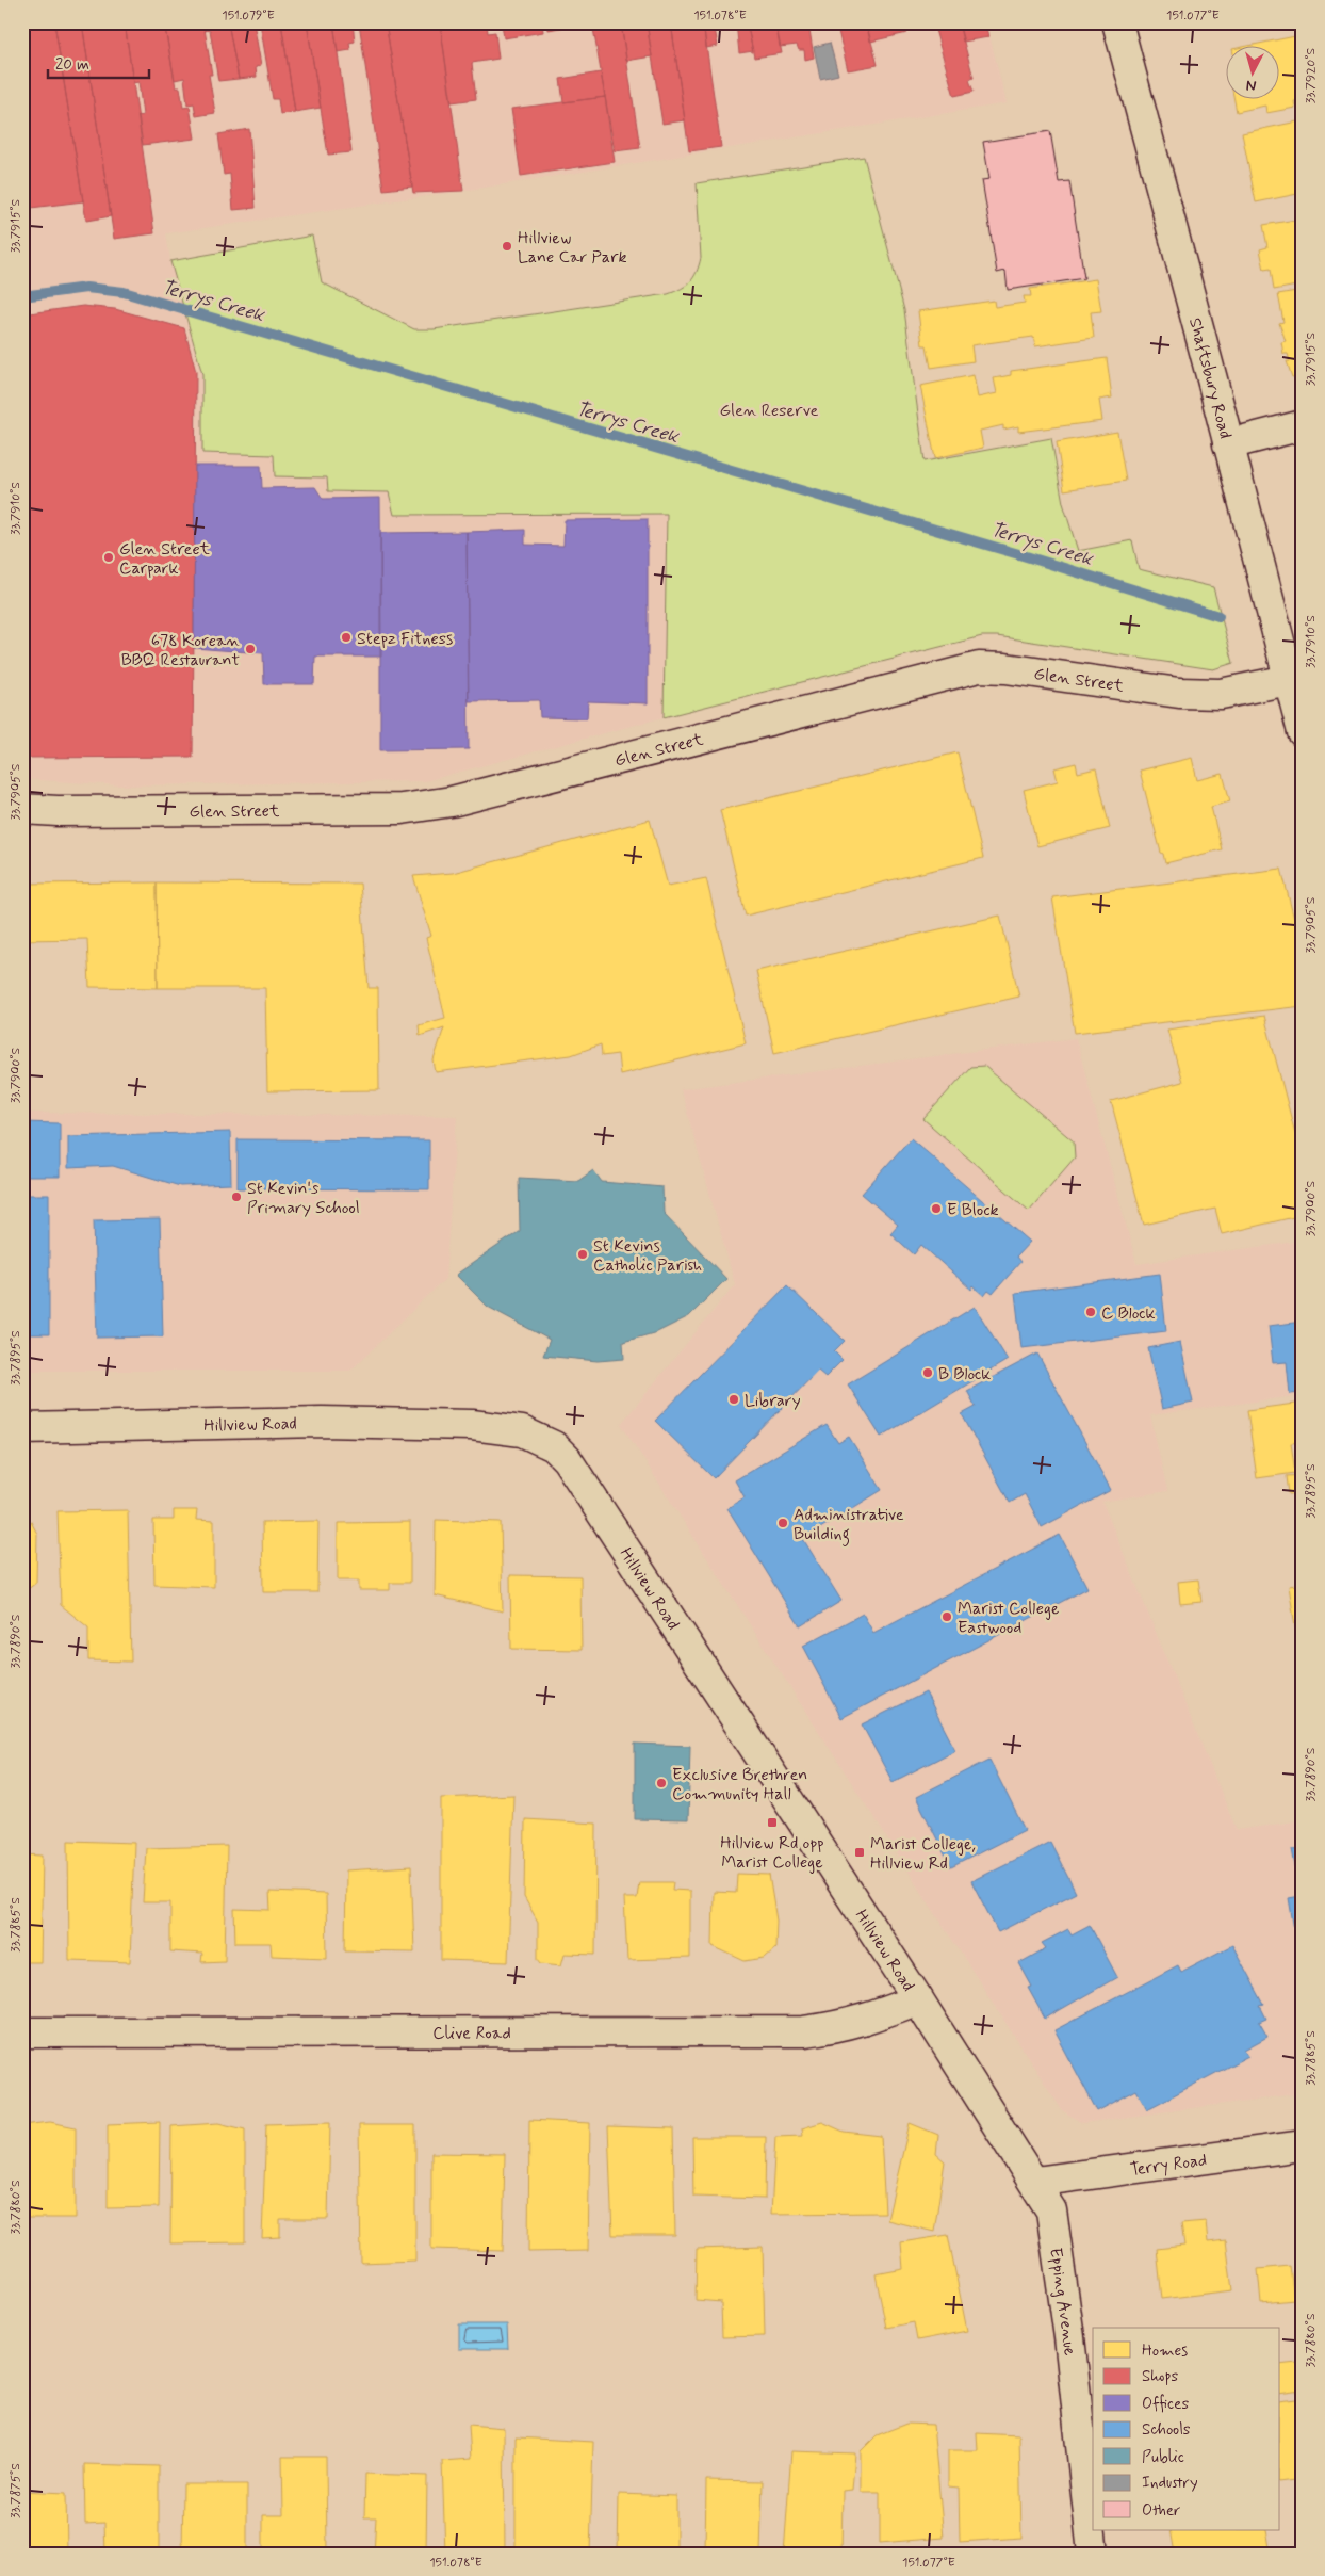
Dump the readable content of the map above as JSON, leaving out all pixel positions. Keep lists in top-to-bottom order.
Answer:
{
  "streets": {
    "street": [
      "Shaftsbury Road",
      "Glen Street",
      "Hillview Road",
      "Clive Road",
      "Terry Road",
      "Epping Avenue"
    ]
  },
  "crossings": [
    ["Shaftsbury Road", "Glen Street"],
    ["Hillview Road", "Clive Road"],
    ["Hillview Road", "Terry Road"],
    ["Hillview Road", "Epping Avenue"],
    ["Terry Road", "Epping Avenue"]
  ],
  "water": ["Terrys Creek"],
  "parks": ["Glen Reserve"],
  "places": {
    "other": [
      "Hillview Lane Car Park",
      "Glen Street Carpark",
      "Stepz Fitness",
      "678 Korean BBQ Restaurant",
      "St Kevin's Primary School",
      "E Block",
      "St Kevins Catholic Parish",
      "C Block",
      "B Block",
      "Library",
      "Administrative Building",
      "Marist College Eastwood",
      "Exclusive Brethren Community Hall"
    ],
    "transit": ["Hillview Rd opp Marist College", "Marist College, Hillview Rd"]
  },
  "legend": [
    "Homes",
    "Shops",
    "Offices",
    "Schools",
    "Public",
    "Industry",
    "Other"
  ],
  "scale_bar": "20 m",
  "north": "bottom",
  "coordinates": [
    "151.079°E",
    "151.078°E",
    "151.077°E",
    "33.7920°S",
    "33.7915°S",
    "33.7910°S",
    "33.7905°S",
    "33.7900°S",
    "33.7895°S",
    "33.7890°S",
    "33.7885°S",
    "33.7880°S",
    "33.7875°S"
  ]
}
